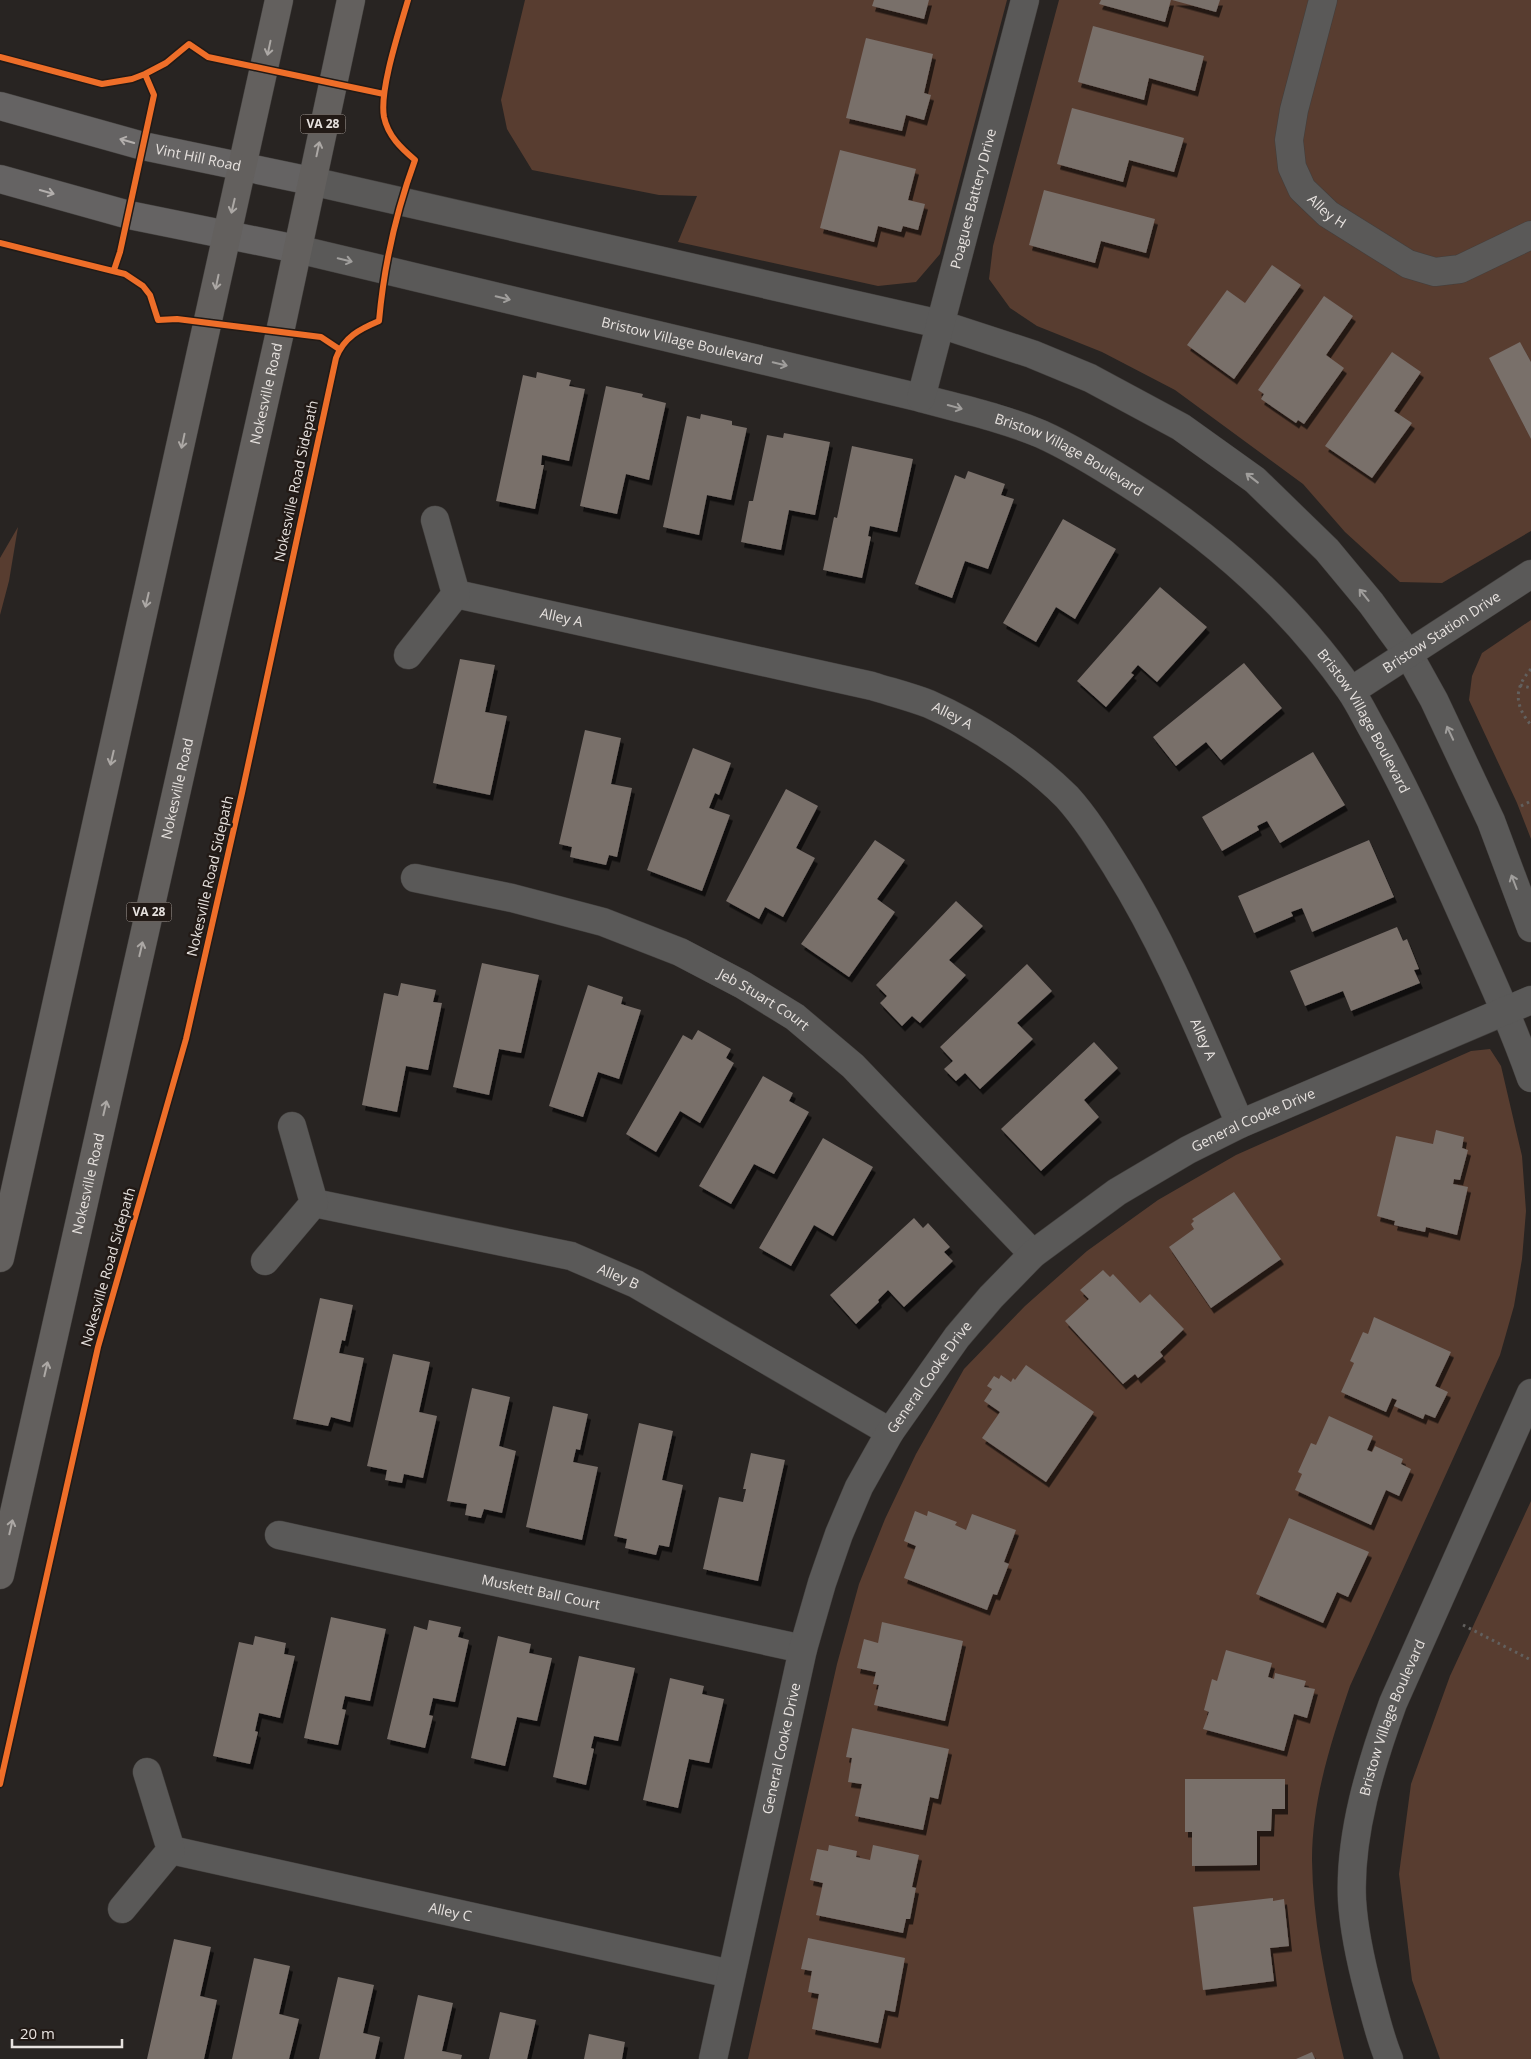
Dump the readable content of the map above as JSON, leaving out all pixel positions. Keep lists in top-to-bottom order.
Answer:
{
  "streets": {
    "highway": ["VA 28", "Nokesville Road"],
    "main road": ["Vint Hill Road"],
    "street": [
      "Poagues Battery Drive",
      "Alley H",
      "Bristow Village Boulevard",
      "Alley A",
      "Bristow Station Drive",
      "Jeb Stuart Court",
      "General Cooke Drive",
      "Alley B",
      "Muskett Ball Court",
      "Alley C"
    ],
    "cycle path": ["Nokesville Road Sidepath"]
  },
  "crossings": [
    ["Vint Hill Road", "Nokesville Road"],
    ["Poagues Battery Drive", "Bristow Village Boulevard"],
    ["Bristow Village Boulevard", "Nokesville Road"],
    ["Bristow Village Boulevard", "Bristow Station Drive"],
    ["Bristow Village Boulevard", "General Cooke Drive"],
    ["Alley A", "General Cooke Drive"],
    ["Jeb Stuart Court", "General Cooke Drive"],
    ["General Cooke Drive", "Alley B"],
    ["General Cooke Drive", "Muskett Ball Court"],
    ["General Cooke Drive", "Alley C"]
  ],
  "scale_bar": "20 m"
}
